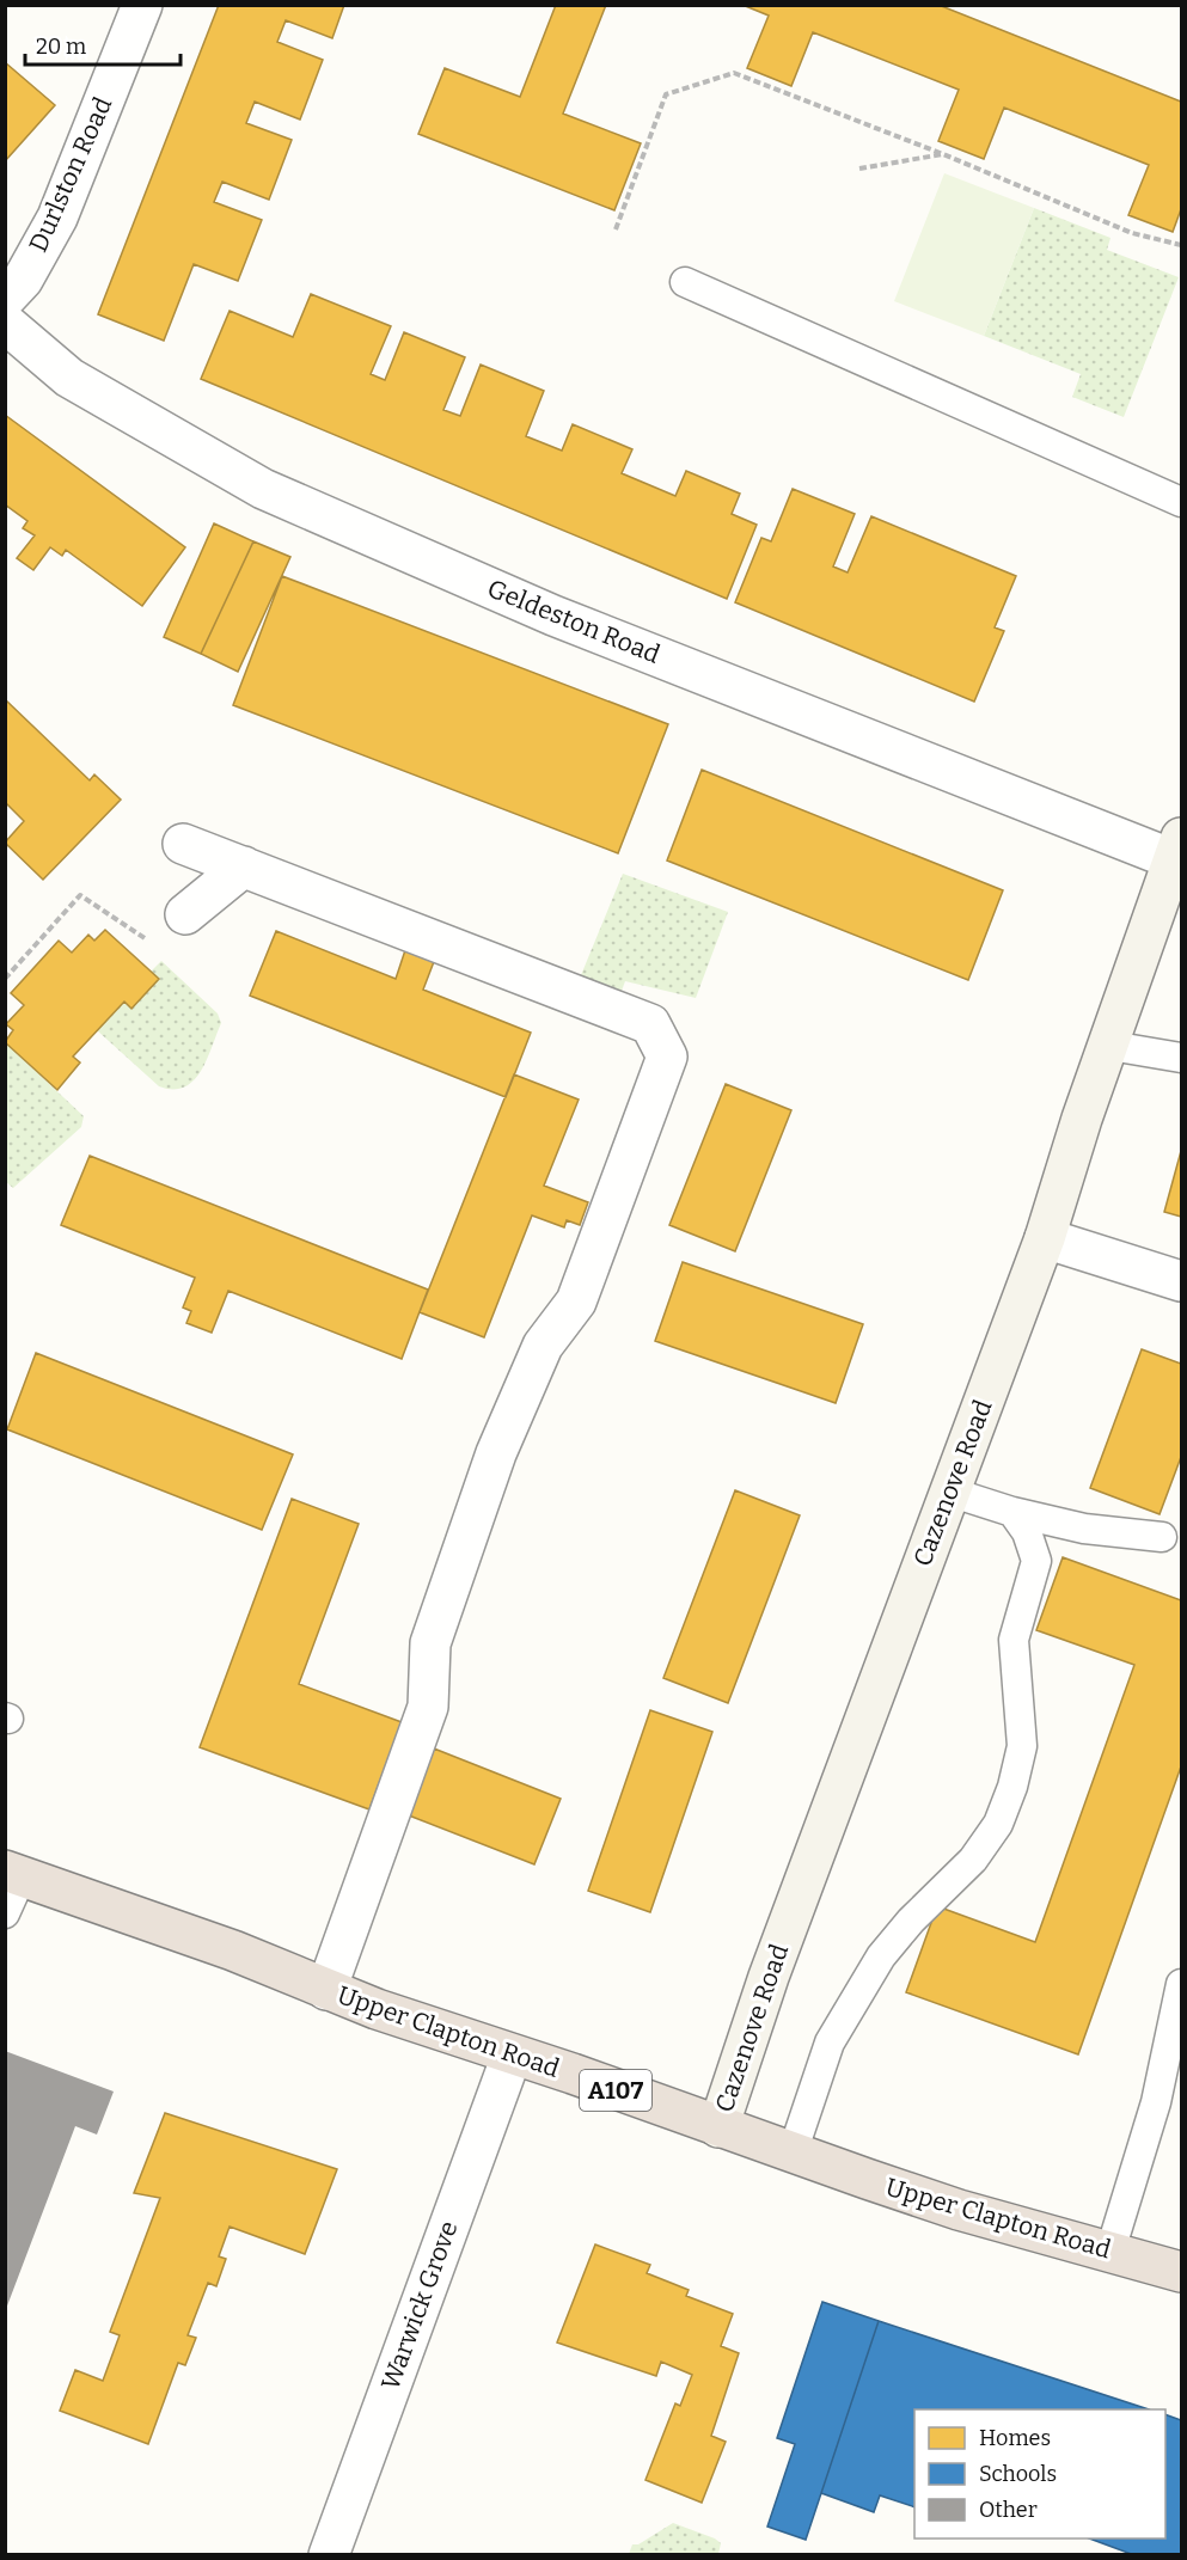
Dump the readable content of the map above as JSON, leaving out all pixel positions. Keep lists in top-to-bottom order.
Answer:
{
  "streets": {
    "highway": ["Upper Clapton Road", "A107"],
    "street": [
      "Durlston Road",
      "Geldeston Road",
      "Cazenove Road",
      "Warwick Grove"
    ]
  },
  "crossings": [
    ["Geldeston Road", "Cazenove Road"],
    ["Cazenove Road", "Upper Clapton Road"],
    ["Upper Clapton Road", "Warwick Grove"]
  ],
  "legend": ["Homes", "Schools", "Other"],
  "scale_bar": "20 m"
}
